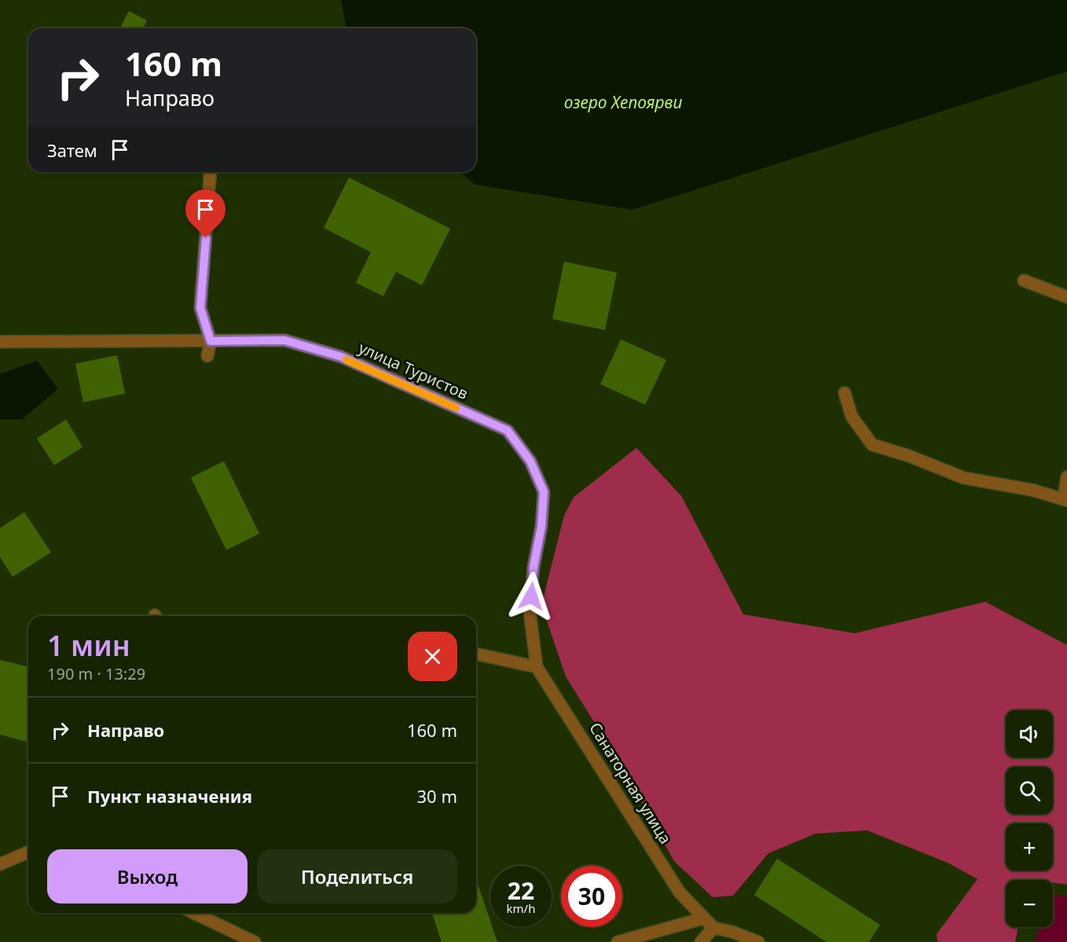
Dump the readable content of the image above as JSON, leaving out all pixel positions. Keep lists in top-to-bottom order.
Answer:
{
  "streets": {
    "street": ["улица Туристов", "Санаторная улица"]
  },
  "crossings": [
    ["улица Туристов", "Санаторная улица"]
  ],
  "water": ["озеро Хепоярви"],
  "page": {
    "turn": ["160 m", "Направо"],
    "then": "Затем",
    "heading": ["1 мин", "190 m · 13:29"],
    "list": [
      {
        "name": "Направо",
        "value": "160 m"
      },
      {
        "name": "Пункт назначения",
        "value": "30 m"
      }
    ],
    "map_buttons": ["+", "−"],
    "buttons": ["Выход", "Поделиться"],
    "speed": "22 km/h",
    "limit": "30"
  }
}
